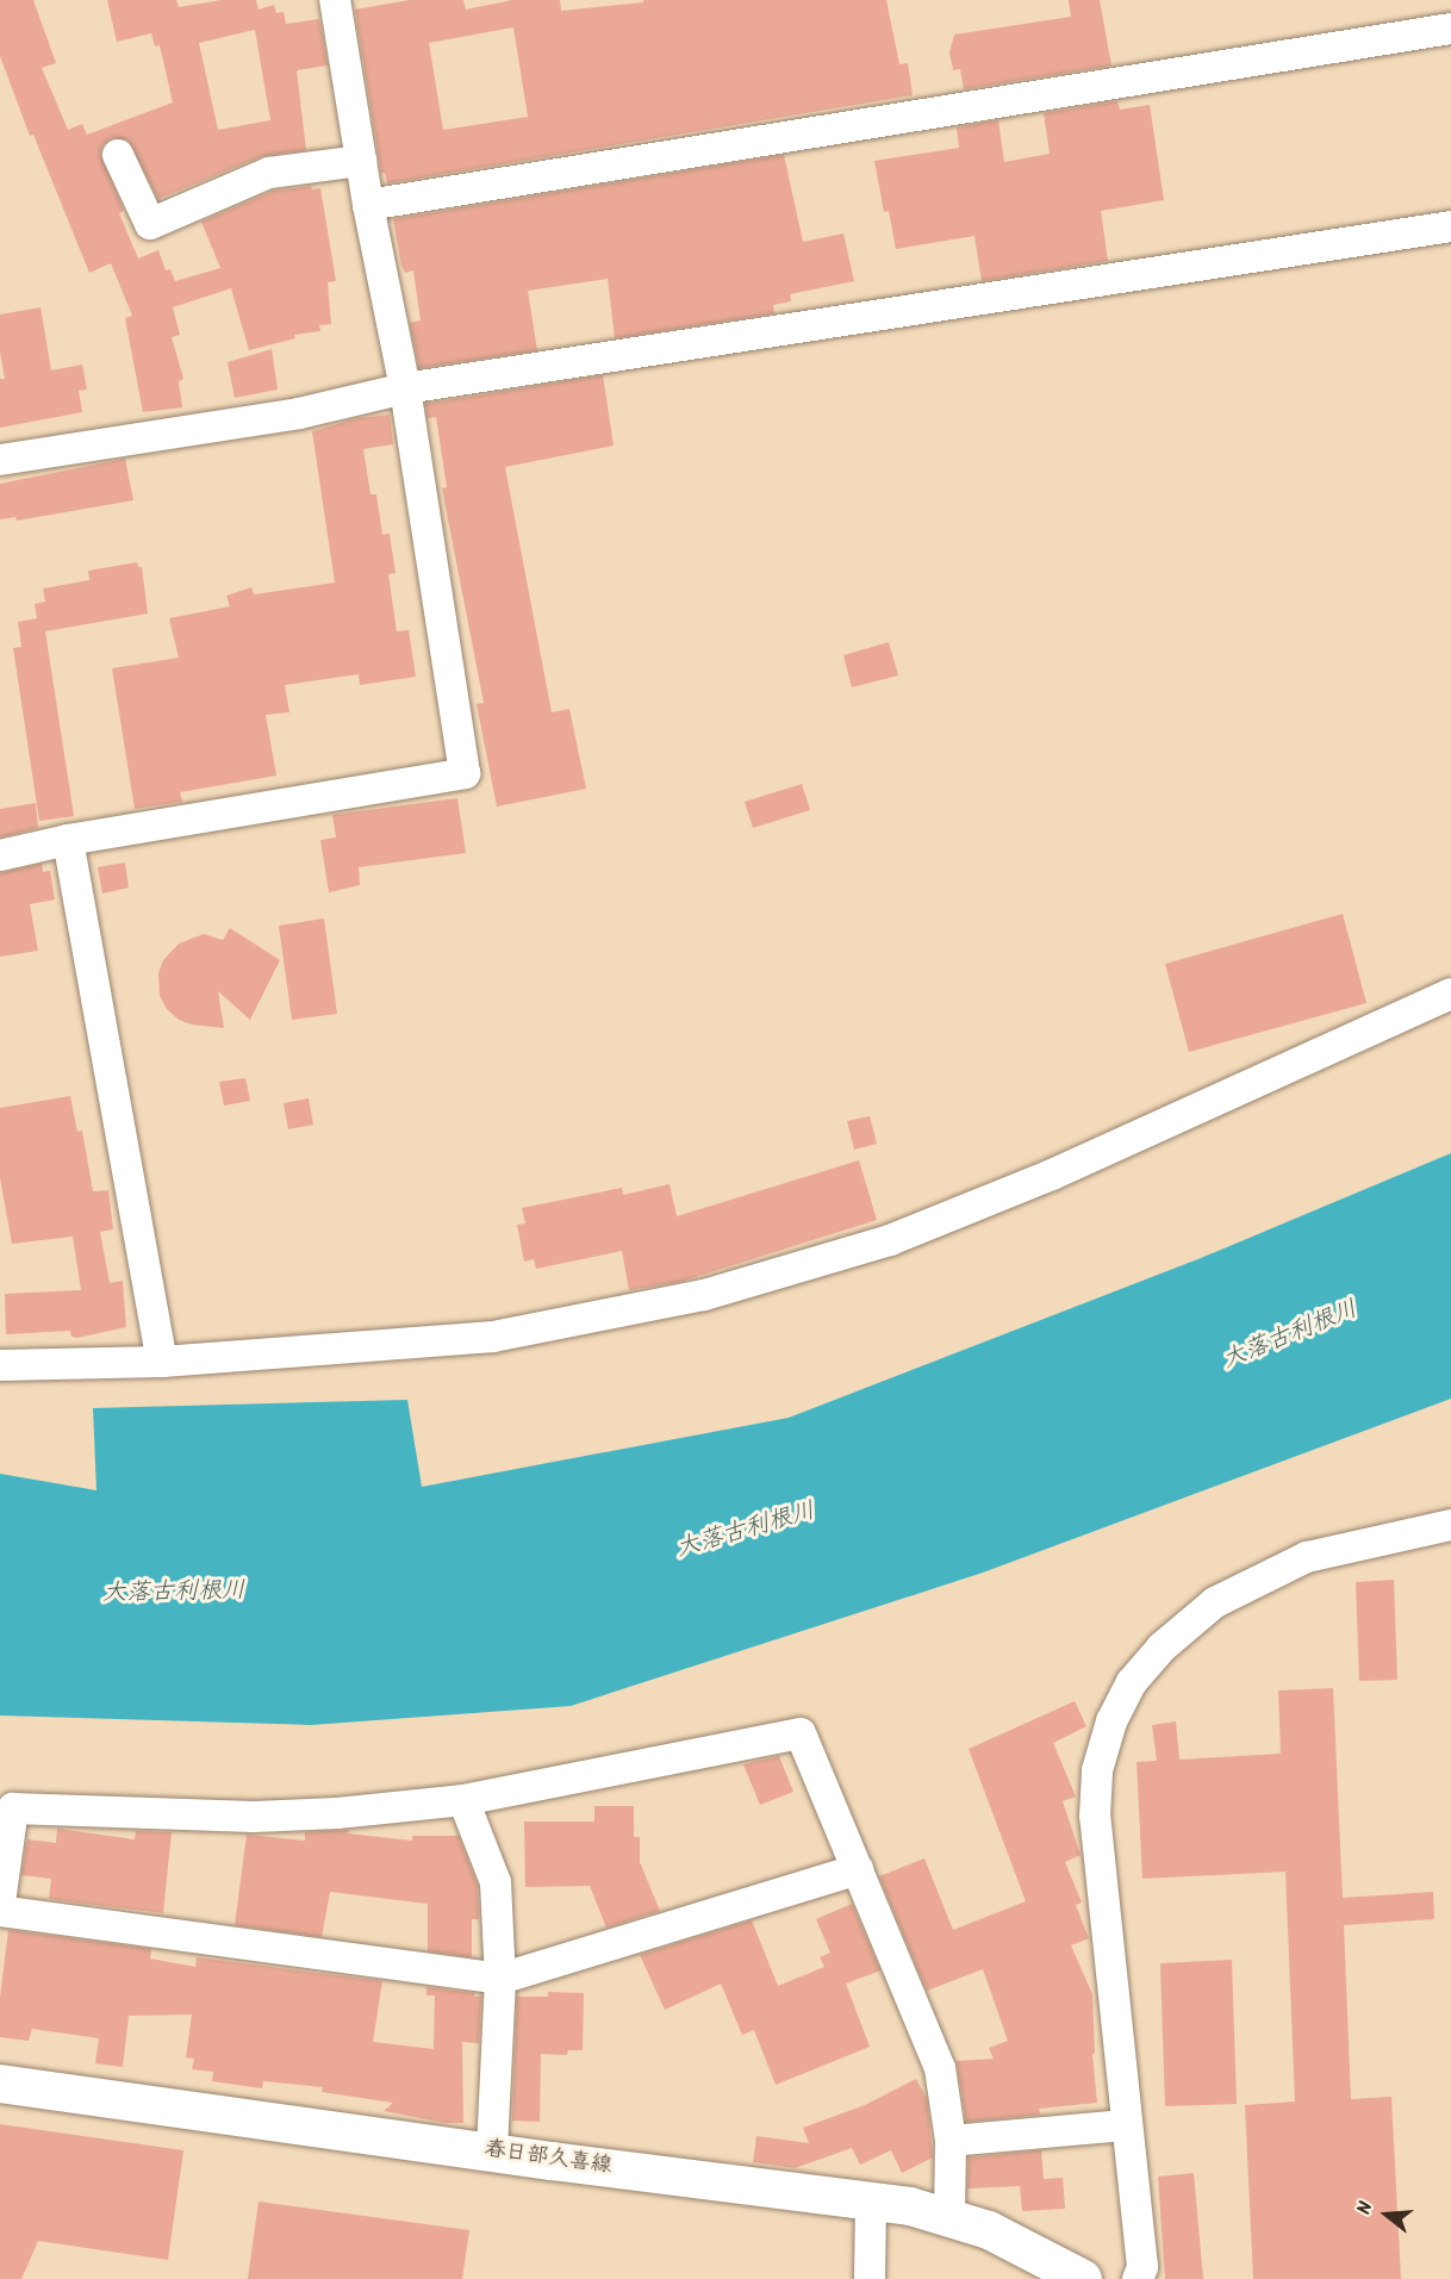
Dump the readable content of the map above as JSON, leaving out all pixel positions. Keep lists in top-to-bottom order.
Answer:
{
  "streets": {
    "main road": ["春日部久喜線"]
  },
  "water": ["大落古利根川"],
  "north": "left"
}
